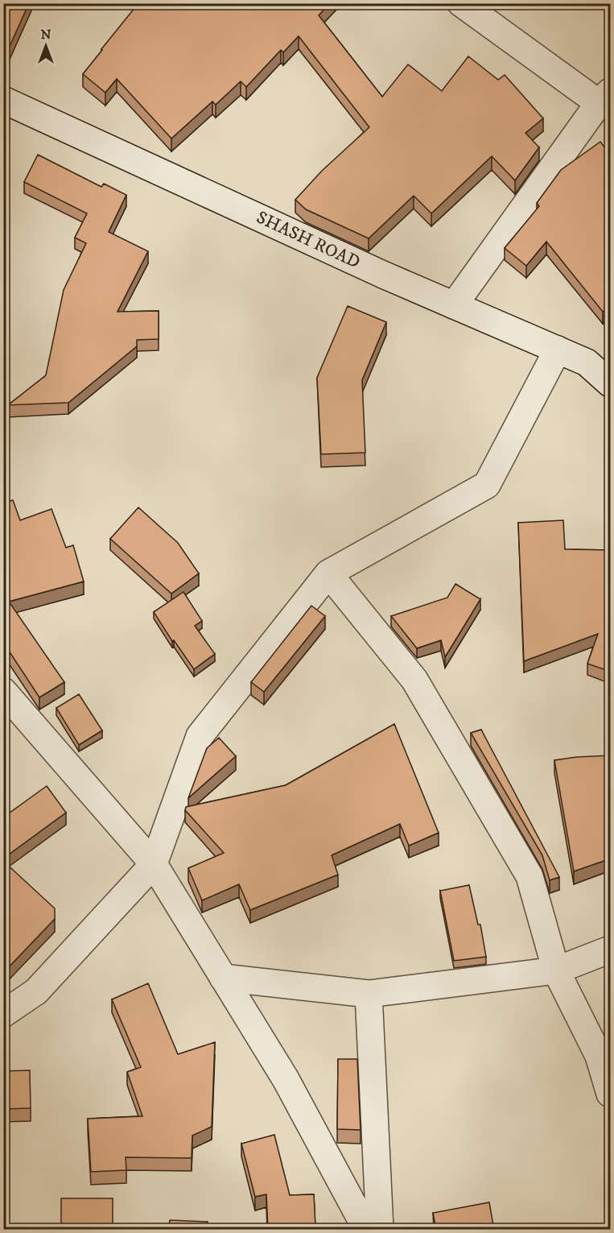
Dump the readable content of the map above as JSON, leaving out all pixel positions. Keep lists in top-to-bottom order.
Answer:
{
  "streets": {
    "street": ["SHASH ROAD"]
  },
  "north": "top"
}
